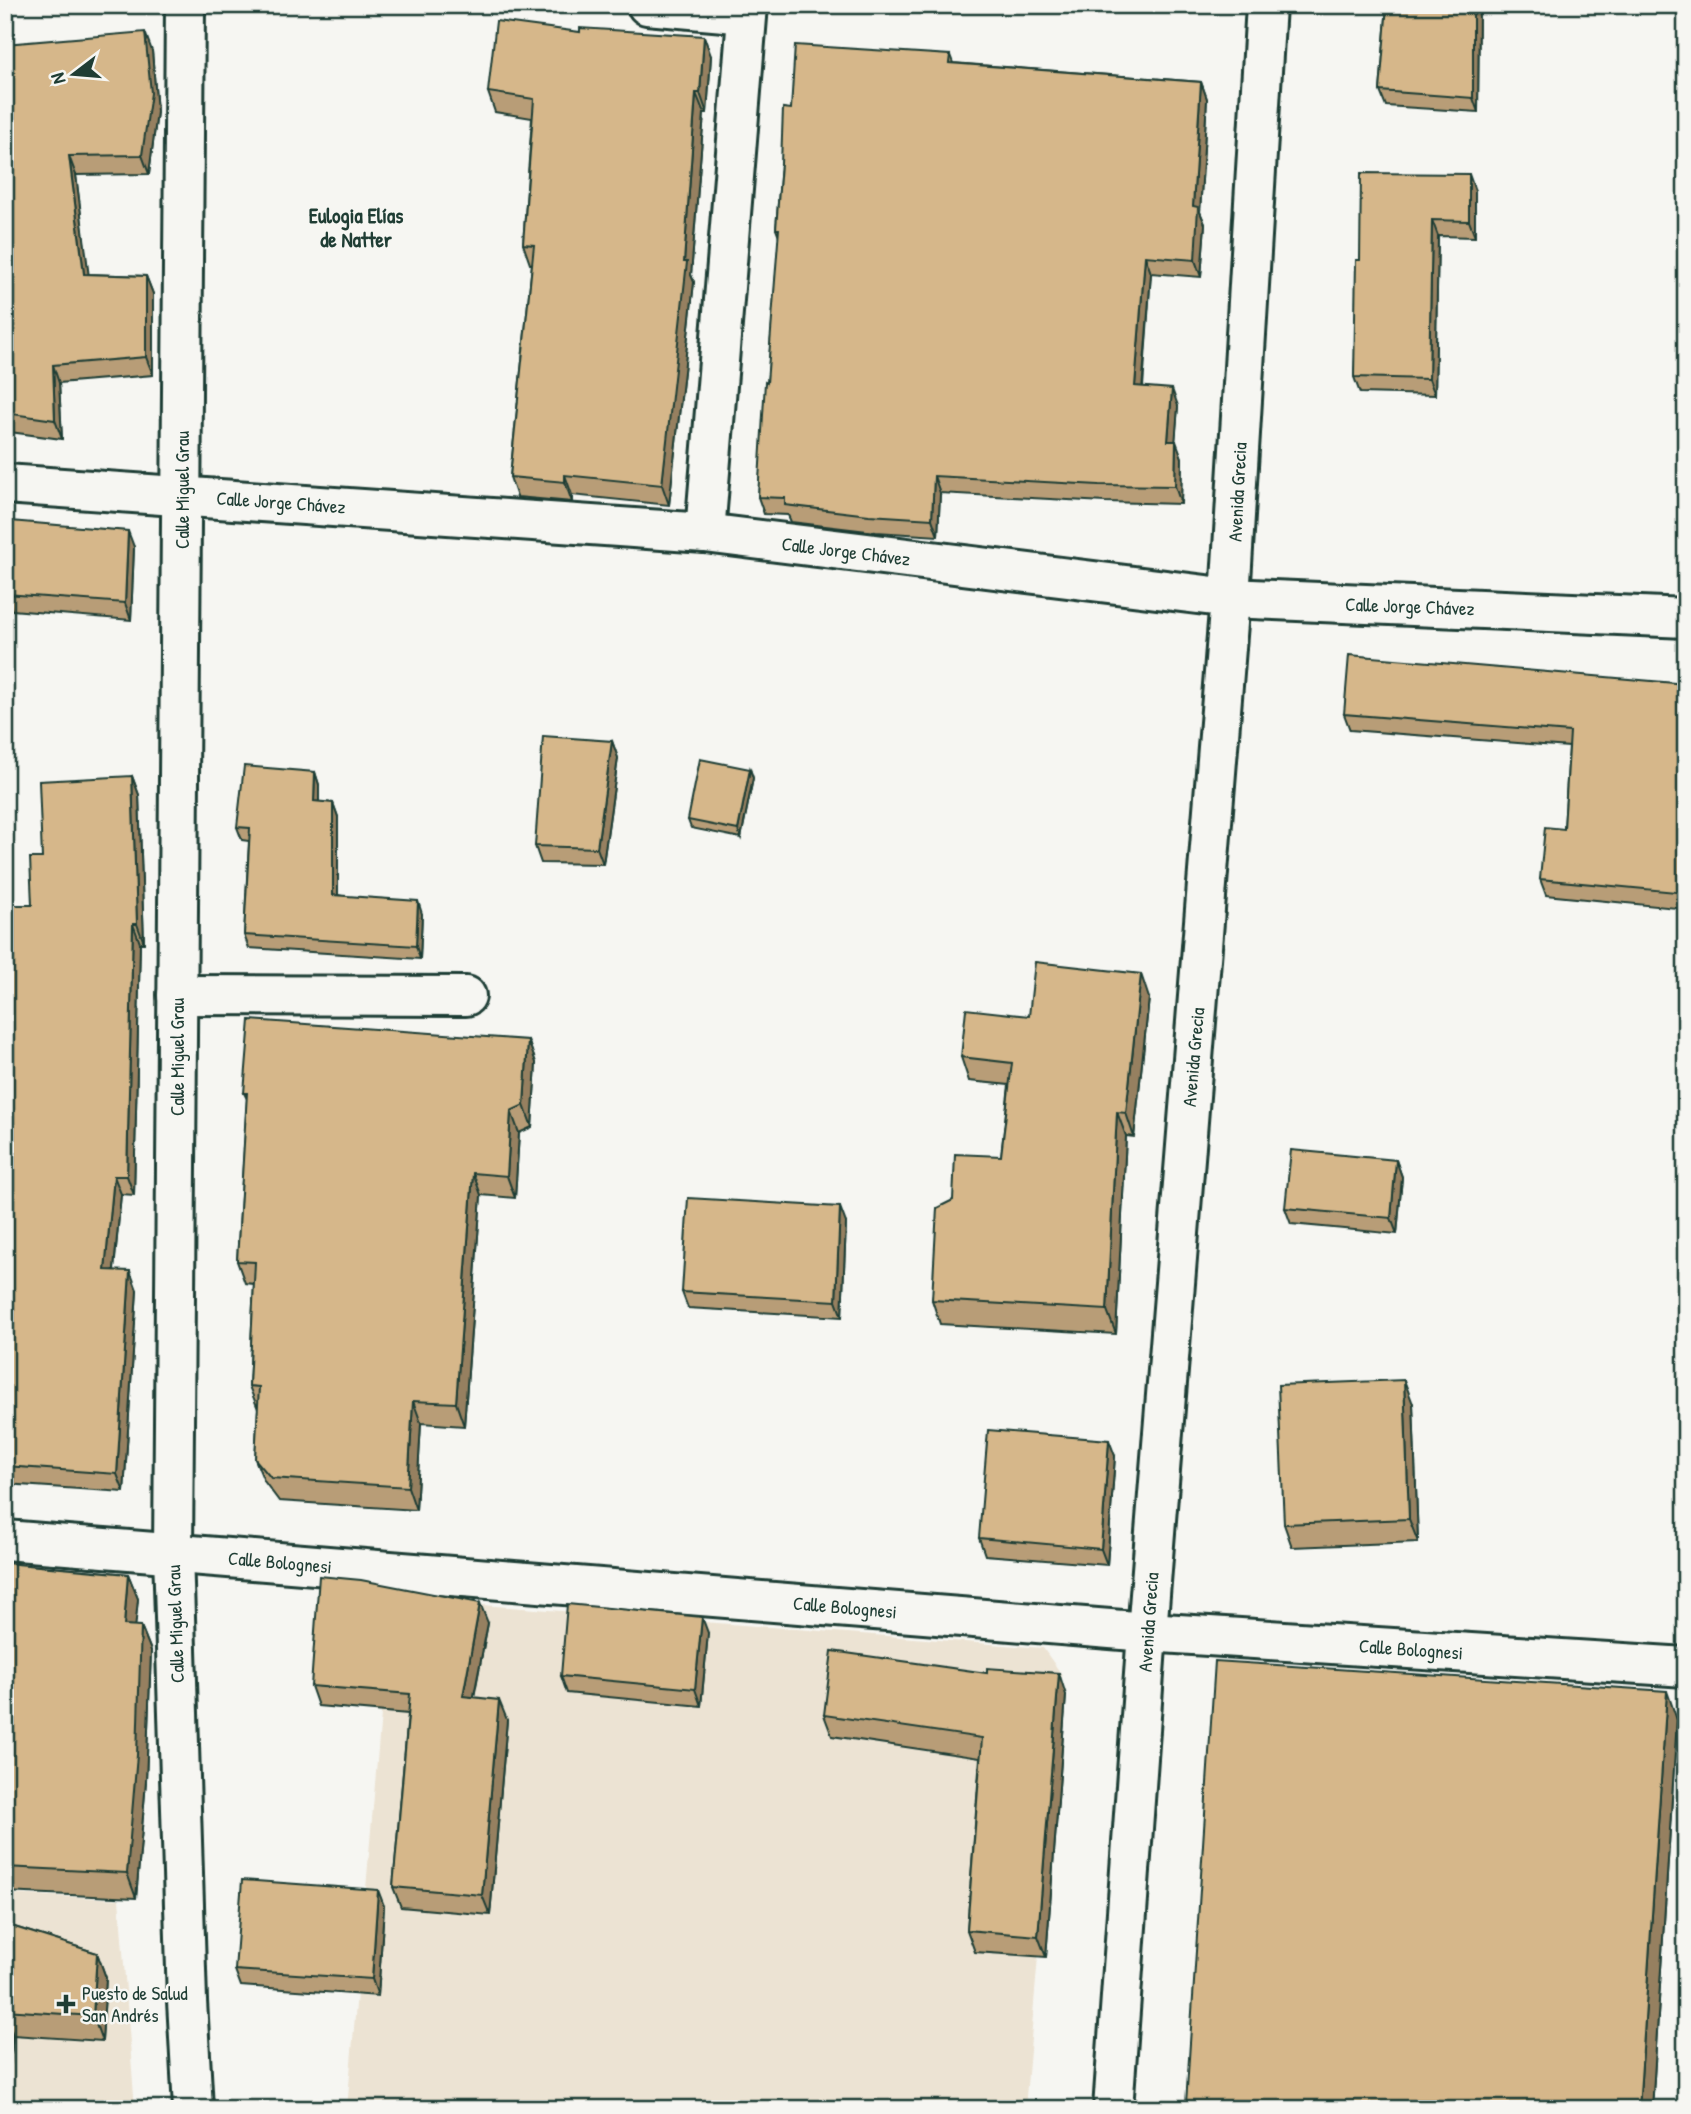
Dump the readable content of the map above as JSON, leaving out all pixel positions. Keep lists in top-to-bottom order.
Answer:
{
  "streets": {
    "street": [
      "Calle Miguel Grau",
      "Avenida Grecia",
      "Calle Jorge Chávez",
      "Calle Bolognesi"
    ]
  },
  "crossings": [
    ["Calle Miguel Grau", "Calle Jorge Chávez"],
    ["Calle Miguel Grau", "Calle Bolognesi"],
    ["Avenida Grecia", "Calle Jorge Chávez"],
    ["Avenida Grecia", "Calle Bolognesi"]
  ],
  "districts": ["Eulogia Elías de Natter"],
  "places": {
    "health": ["Puesto de Salud San Andrés"]
  },
  "north": "left"
}
